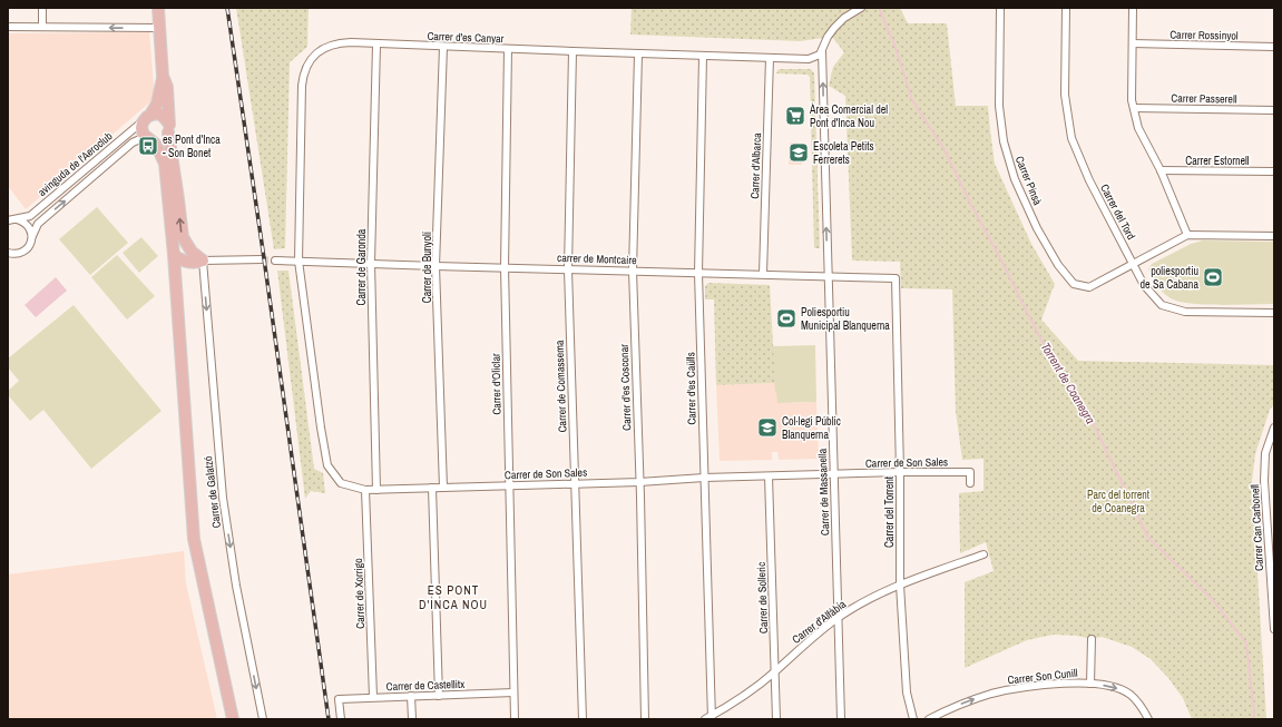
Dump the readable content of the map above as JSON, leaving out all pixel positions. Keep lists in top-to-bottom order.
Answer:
{
  "streets": {
    "street": [
      "Carrer Rossinyol",
      "Carrer d'es Canyar",
      "Carrer Passerell",
      "Carrer Estornell",
      "avinguda de l'Aeroclub",
      "Carrer d'Albarca",
      "Carrer Pinsà",
      "Carrer del Tord",
      "carrer de Montcaire",
      "Carrer de Garonda",
      "Carrer de Bunyolí",
      "Carrer d'Oliclar",
      "Carrer de Comassema",
      "Carrer d'es Cosconar",
      "Carrer d'es Caülls",
      "Carrer de Son Sales",
      "Carrer de Galatzó",
      "Carrer de Massanella",
      "Carrer del Torrent",
      "Carrer Can Carbonell",
      "Carrer de Xorrigo",
      "Carrer de Solleric",
      "Carrer d'Alfàbia",
      "Carrer Son Cunill",
      "Carrer de Castellitx"
    ]
  },
  "crossings": [
    ["Carrer d'es Canyar", "Carrer d'Albarca"],
    ["Carrer d'es Canyar", "carrer de Montcaire"],
    ["Carrer d'es Canyar", "Carrer de Garonda"],
    ["Carrer d'es Canyar", "Carrer de Bunyolí"],
    ["Carrer d'es Canyar", "Carrer d'Oliclar"],
    ["Carrer d'es Canyar", "Carrer de Comassema"],
    ["Carrer d'es Canyar", "Carrer d'es Cosconar"],
    ["Carrer d'es Canyar", "Carrer d'es Caülls"],
    ["Carrer d'es Canyar", "Carrer de Son Sales"],
    ["Carrer d'es Canyar", "Carrer de Massanella"],
    ["Carrer d'Albarca", "carrer de Montcaire"],
    ["Carrer Pinsà", "Carrer del Tord"],
    ["carrer de Montcaire", "Carrer de Garonda"],
    ["carrer de Montcaire", "Carrer de Bunyolí"],
    ["carrer de Montcaire", "Carrer d'Oliclar"],
    ["carrer de Montcaire", "Carrer de Comassema"],
    ["carrer de Montcaire", "Carrer d'es Cosconar"],
    ["carrer de Montcaire", "Carrer d'es Caülls"],
    ["carrer de Montcaire", "Carrer de Son Sales"],
    ["carrer de Montcaire", "Carrer de Massanella"],
    ["carrer de Montcaire", "Carrer del Torrent"],
    ["Carrer de Garonda", "Carrer de Son Sales"],
    ["Carrer de Bunyolí", "Carrer de Son Sales"],
    ["Carrer d'Oliclar", "Carrer de Son Sales"],
    ["Carrer d'Oliclar", "Carrer de Castellitx"],
    ["Carrer de Comassema", "Carrer de Son Sales"],
    ["Carrer d'es Cosconar", "Carrer de Son Sales"],
    ["Carrer d'es Caülls", "Carrer de Son Sales"],
    ["Carrer d'es Caülls", "Carrer d'Alfàbia"],
    ["Carrer de Son Sales", "Carrer de Massanella"],
    ["Carrer de Son Sales", "Carrer del Torrent"],
    ["Carrer de Son Sales", "Carrer de Xorrigo"],
    ["Carrer de Son Sales", "Carrer de Solleric"],
    ["Carrer de Massanella", "Carrer d'Alfàbia"],
    ["Carrer del Torrent", "Carrer d'Alfàbia"],
    ["Carrer de Xorrigo", "Carrer de Castellitx"],
    ["Carrer de Solleric", "Carrer d'Alfàbia"]
  ],
  "one_way": ["Carrer de Galatzó", "Carrer Son Cunill"],
  "districts": ["ES PONT D'INCA NOU"],
  "water": ["Torrent de Coanegra"],
  "parks": ["Parc del torrent de Coanegra"],
  "places": {
    "supermarket": ["Àrea Comercial del Pont d'Inca Nou"],
    "bus stop": ["es Pont d'Inca - Son Bonet"],
    "school or university": ["Escoleta Petits Ferrerets", "Col·legi Públic Blanquerna"],
    "sports": ["poliesportiu de Sa Cabana", "Poliesportiu Municipal Blanquerna"]
  }
}
